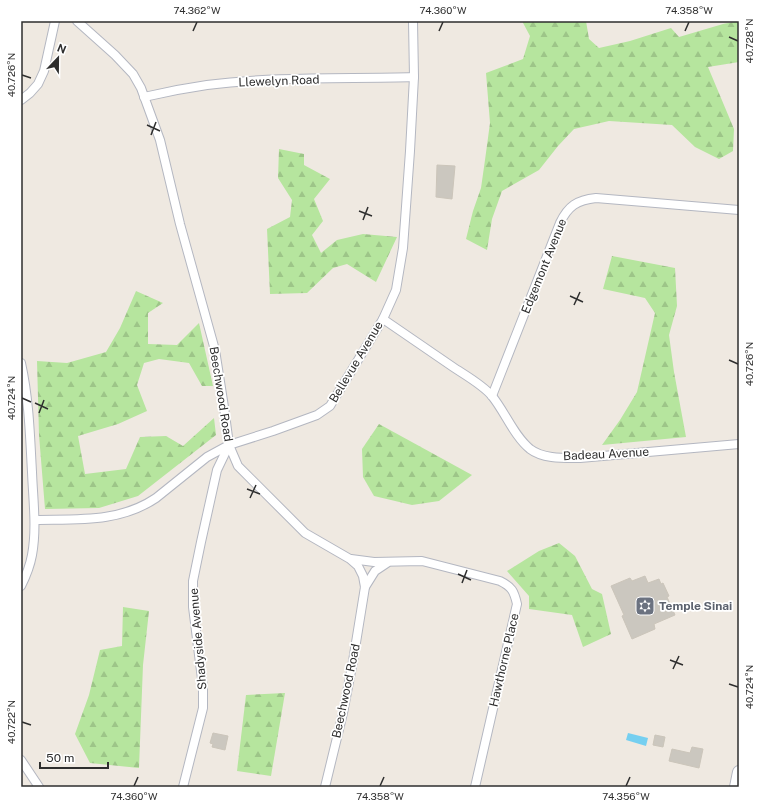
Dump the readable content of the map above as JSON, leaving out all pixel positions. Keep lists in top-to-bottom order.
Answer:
{
  "streets": {
    "street": [
      "Llewelyn Road",
      "Edgemont Avenue",
      "Bellevue Avenue",
      "Beechwood Road",
      "Badeau Avenue",
      "Shadyside Avenue",
      "Hawthorne Place"
    ]
  },
  "crossings": [
    ["Llewelyn Road", "Bellevue Avenue"],
    ["Llewelyn Road", "Beechwood Road"],
    ["Edgemont Avenue", "Badeau Avenue"],
    ["Bellevue Avenue", "Beechwood Road"],
    ["Bellevue Avenue", "Badeau Avenue"],
    ["Bellevue Avenue", "Shadyside Avenue"],
    ["Beechwood Road", "Shadyside Avenue"],
    ["Beechwood Road", "Hawthorne Place"]
  ],
  "places": {
    "synagogue": ["Temple Sinai"]
  },
  "scale_bar": "50 m",
  "north": "top",
  "coordinates": [
    "74.362°W",
    "74.360°W",
    "74.358°W",
    "40.728°N",
    "40.726°N",
    "40.724°N",
    "40.722°N",
    "74.356°W"
  ]
}
